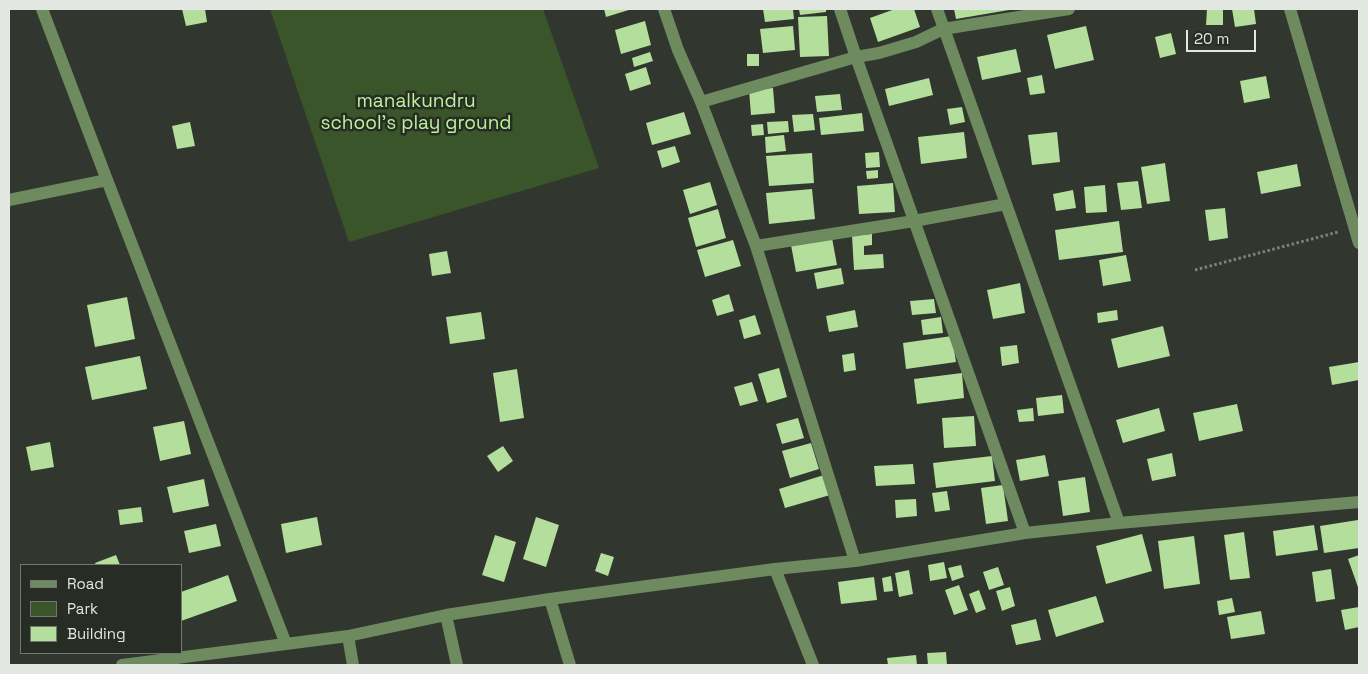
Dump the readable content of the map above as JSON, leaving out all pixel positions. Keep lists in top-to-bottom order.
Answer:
{
  "parks": ["manalkundru school's play ground"],
  "legend": ["Road", "Park", "Building"],
  "scale_bar": "20 m"
}
